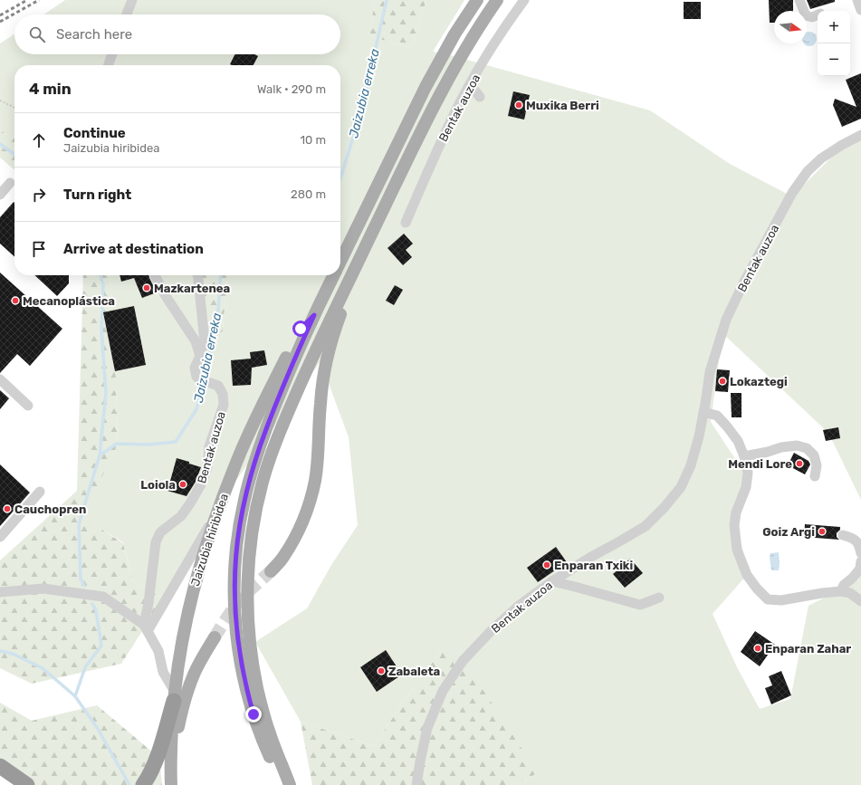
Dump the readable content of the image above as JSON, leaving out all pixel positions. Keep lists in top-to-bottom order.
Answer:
{
  "streets": {
    "main road": ["Jaizubia hiribidea"],
    "street": ["Bentak auzoa"]
  },
  "water": ["Jaizubia erreka"],
  "places": [
    "Muxika Berri",
    "Mazkartenea",
    "Mecanoplástica",
    "Lokaztegi",
    "Mendi Lore",
    "Loiola",
    "Cauchopren",
    "Goiz Argi",
    "Enparan Txiki",
    "Enparan Zahar",
    "Zabaleta"
  ],
  "north": "right",
  "page": {
    "map_buttons": ["+", "−"],
    "search": "Search here",
    "heading": ["4 min", "Walk · 290 m"],
    "list": [
      ["Continue", "Jaizubia hiribidea", "10 m"],
      ["Turn right", "280 m"],
      "Arrive at destination"
    ]
  }
}
